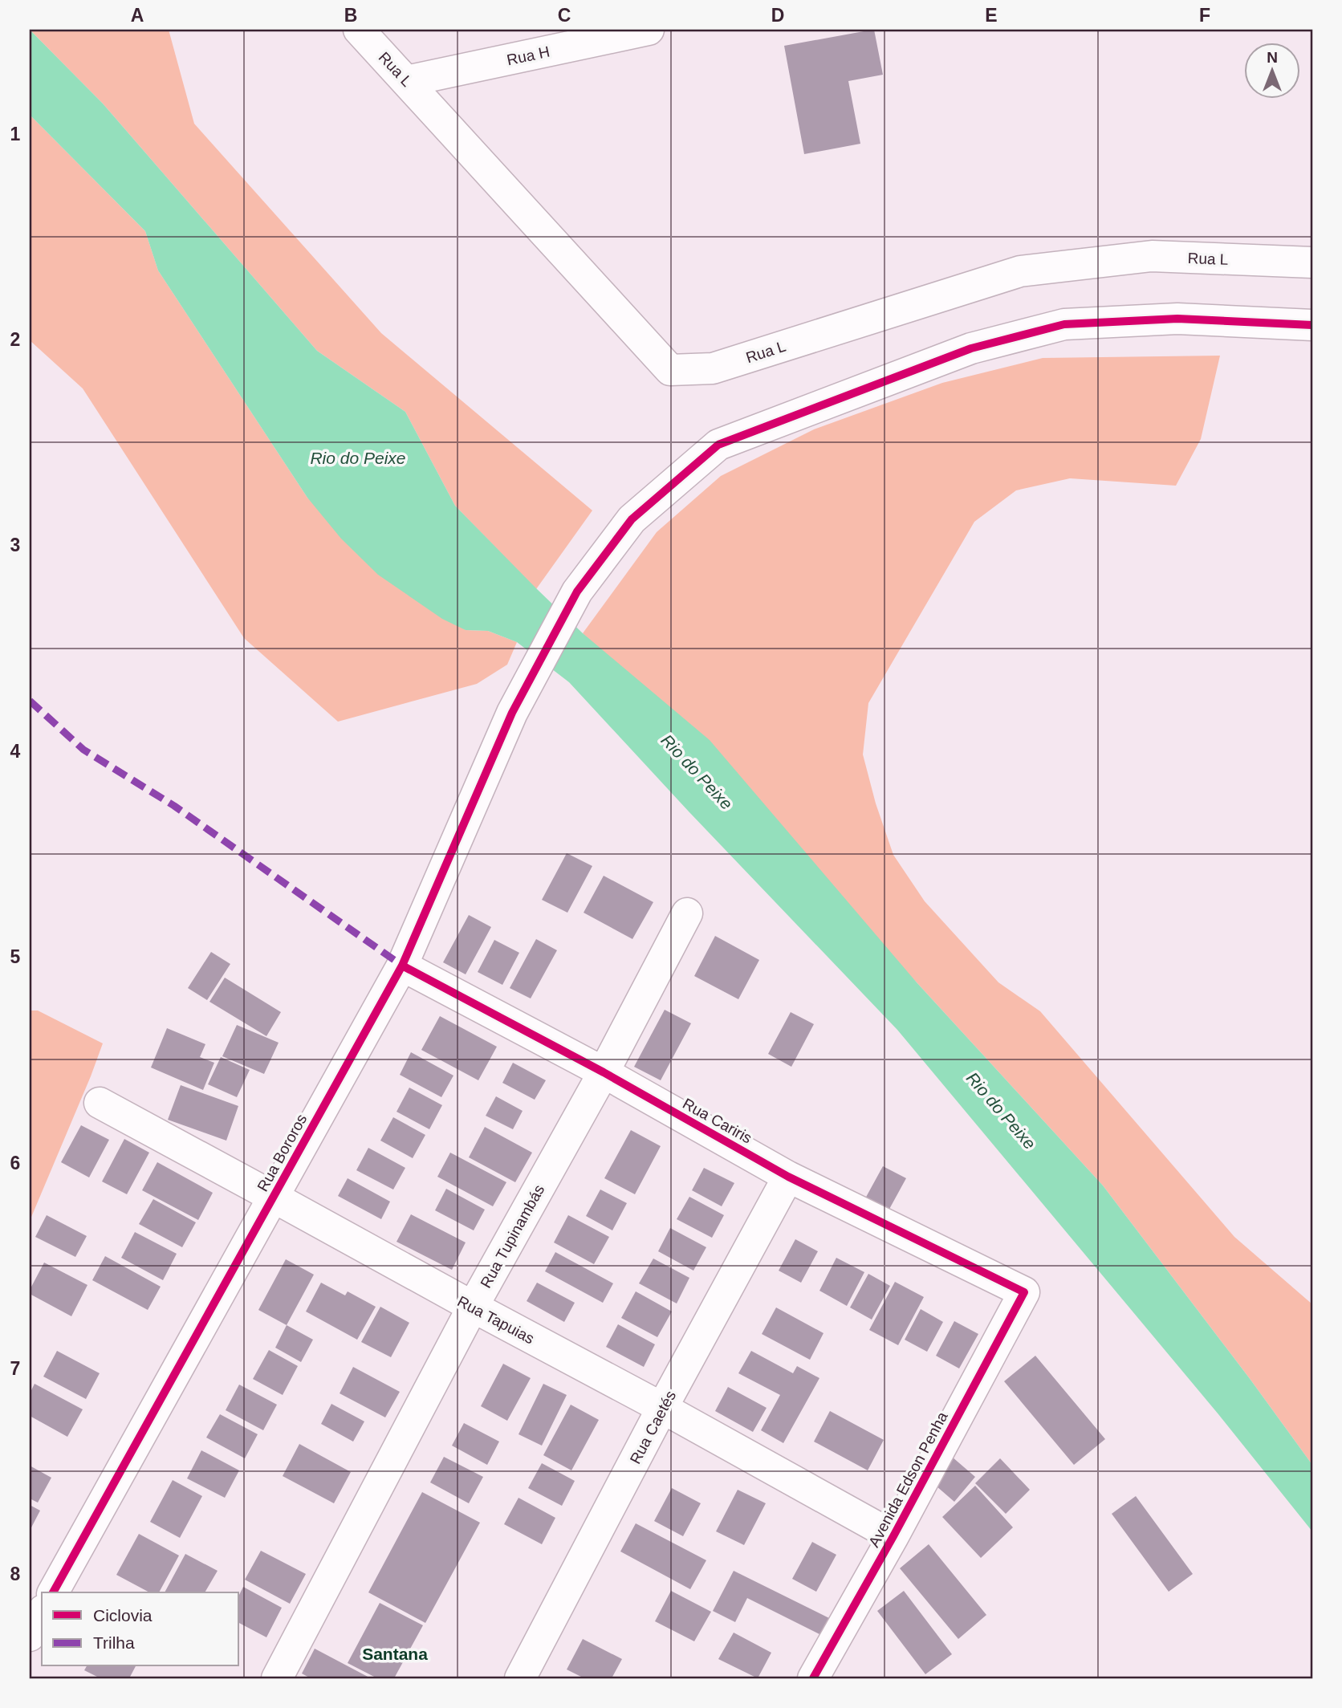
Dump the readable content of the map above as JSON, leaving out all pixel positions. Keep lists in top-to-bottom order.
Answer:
{
  "streets": {
    "street": [
      "Rua H",
      "Rua L",
      "Rua Cariris",
      "Rua Bororos",
      "Rua Tupinambás",
      "Rua Tapuias",
      "Rua Caetés",
      "Avenida Edson Penha"
    ]
  },
  "crossings": [
    ["Rua H", "Rua L"],
    ["Rua Cariris", "Rua Bororos"],
    ["Rua Cariris", "Rua Tupinambás"],
    ["Rua Cariris", "Rua Caetés"],
    ["Rua Cariris", "Avenida Edson Penha"],
    ["Rua Bororos", "Rua Tapuias"],
    ["Rua Tupinambás", "Rua Tapuias"],
    ["Rua Tapuias", "Rua Caetés"],
    ["Rua Tapuias", "Avenida Edson Penha"]
  ],
  "districts": ["Santana"],
  "water": ["Rio do Peixe"],
  "legend": ["Ciclovia", "Trilha"],
  "north": "top",
  "grid": {
    "columns": [
      "A",
      "B",
      "C",
      "D",
      "E",
      "F"
    ],
    "rows": [
      "1",
      "2",
      "3",
      "4",
      "5",
      "6",
      "7",
      "8"
    ]
  }
}
